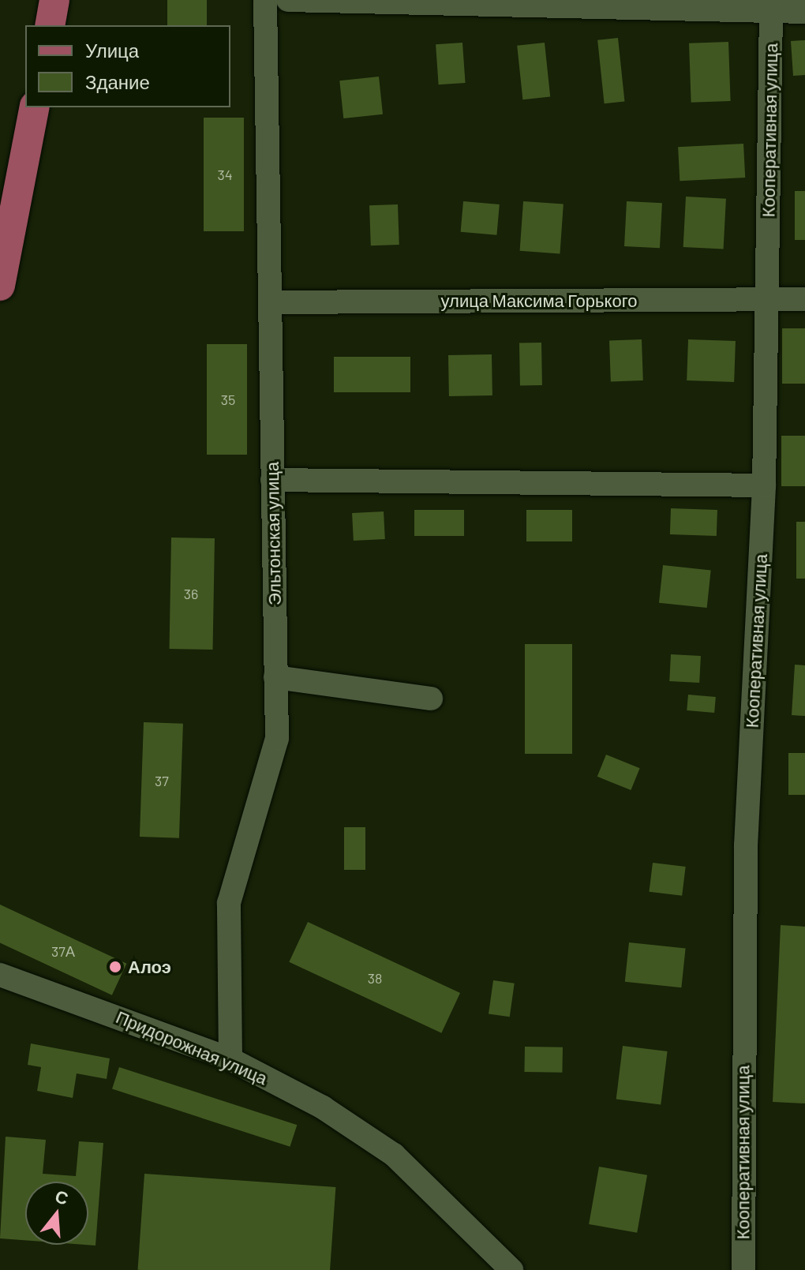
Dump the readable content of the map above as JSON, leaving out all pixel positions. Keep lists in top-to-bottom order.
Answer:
{
  "streets": {
    "street": [
      "Кооперативная улица",
      "улица Максима Горького",
      "Эльтонская улица",
      "Придорожная улица"
    ]
  },
  "crossings": [
    ["Кооперативная улица", "улица Максима Горького"],
    ["улица Максима Горького", "Эльтонская улица"],
    ["Эльтонская улица", "Придорожная улица"]
  ],
  "places": ["Алоэ"],
  "house_numbers": [
    "34",
    "35",
    "36",
    "37",
    "37А",
    "38"
  ],
  "legend": ["Улица", "Здание"],
  "north": "top"
}
